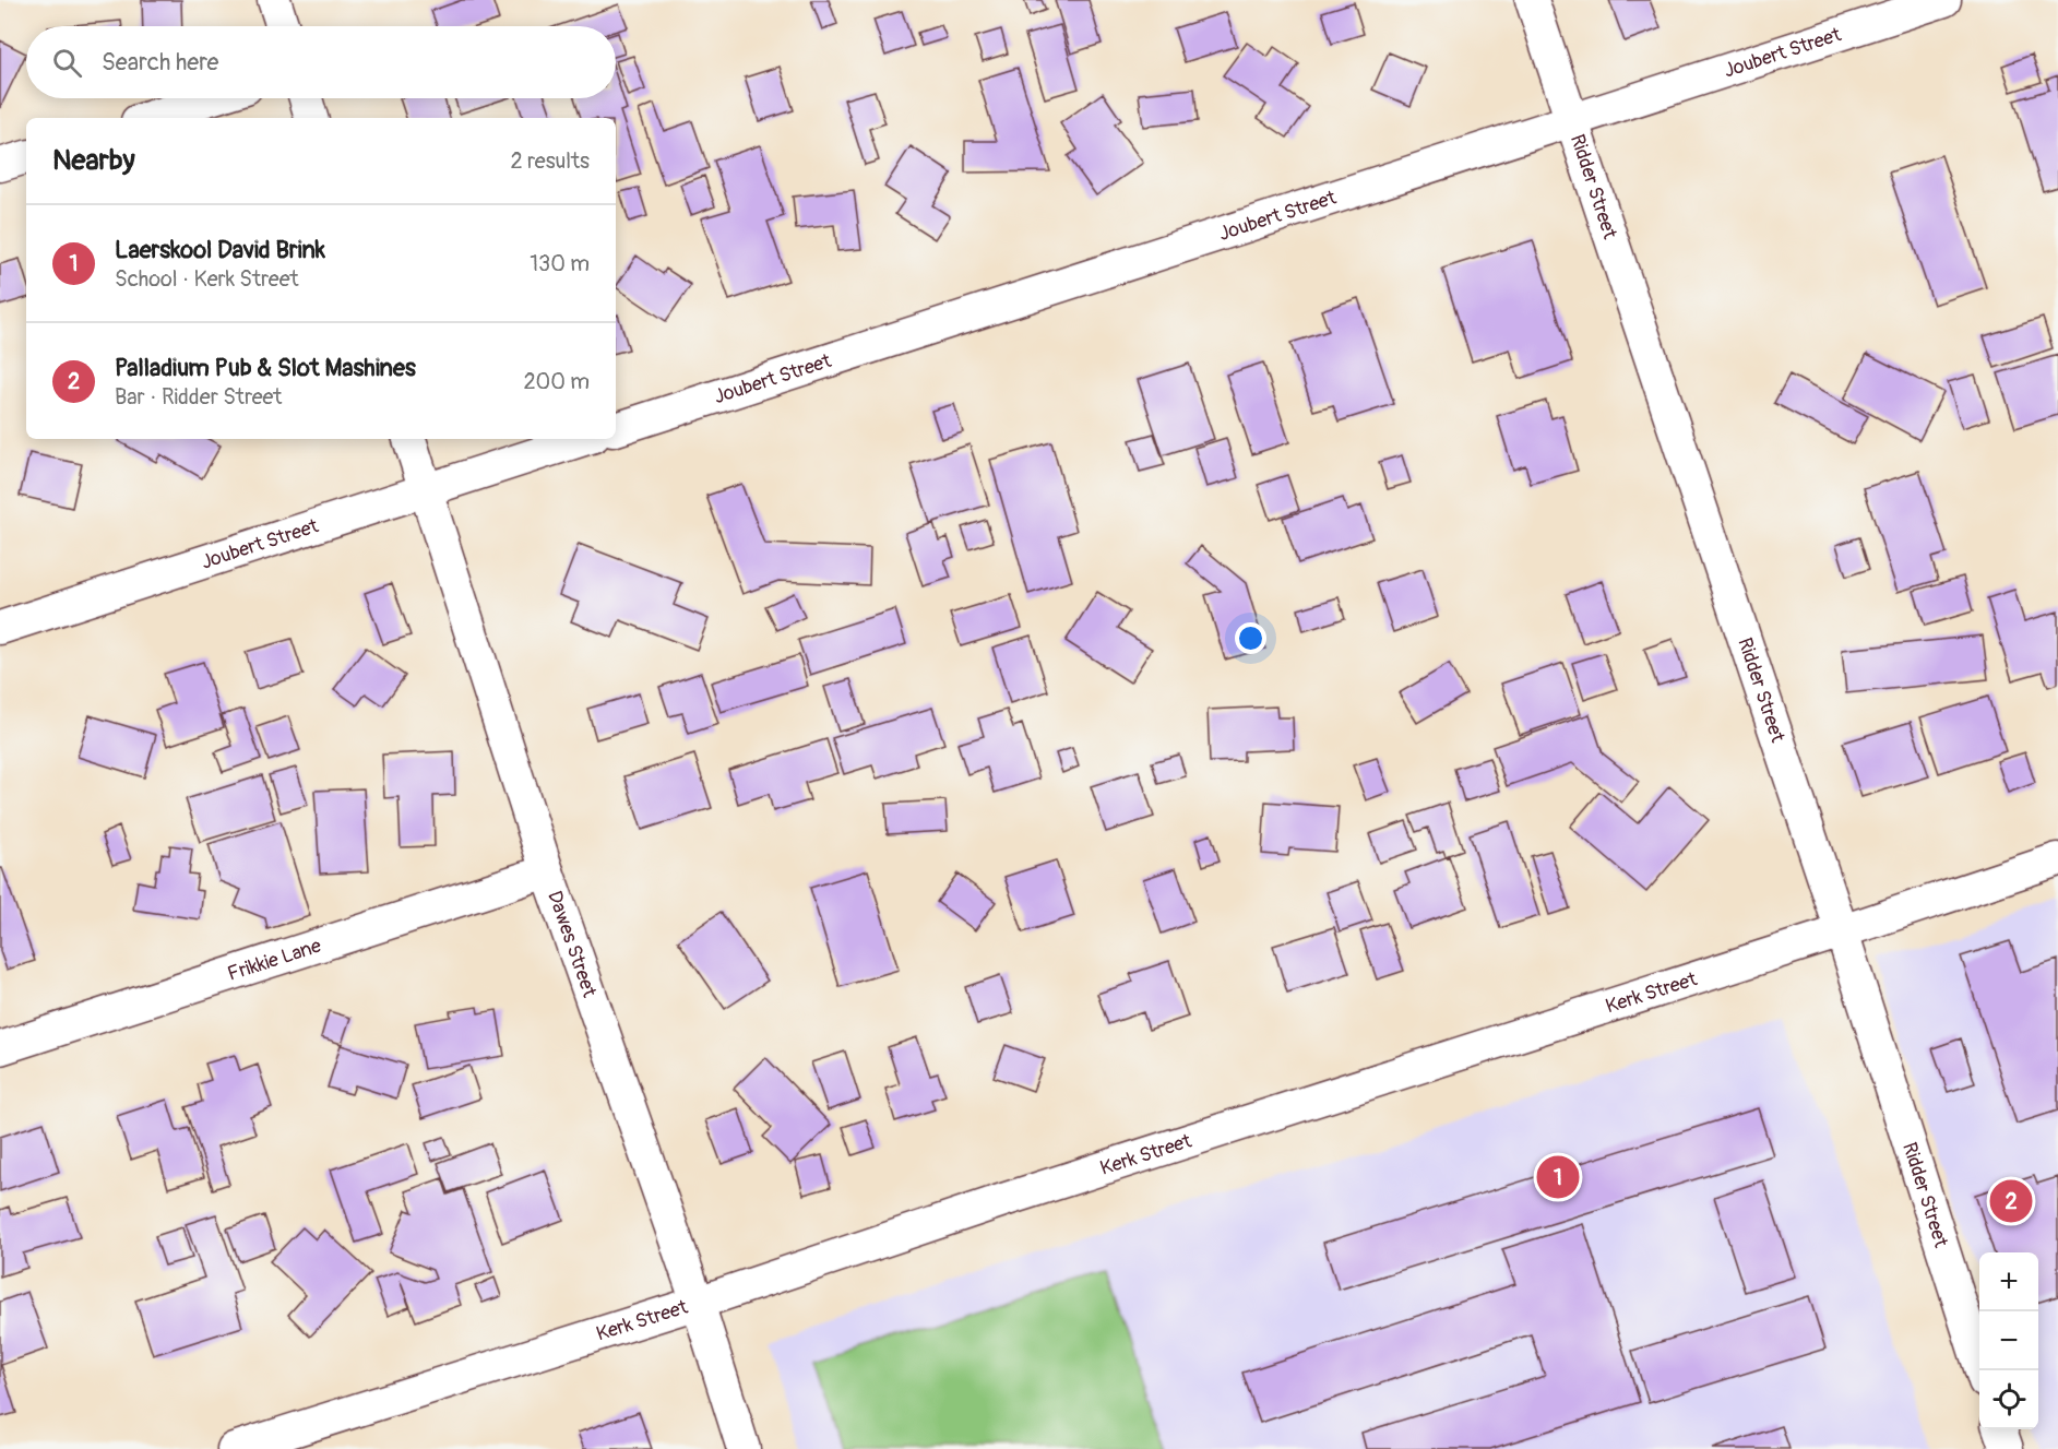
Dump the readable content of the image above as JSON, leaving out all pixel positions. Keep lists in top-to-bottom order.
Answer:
{
  "streets": {
    "street": [
      "Joubert Street",
      "Ridder Street",
      "Dawes Street",
      "Frikkie Lane",
      "Kerk Street"
    ]
  },
  "crossings": [
    ["Joubert Street", "Ridder Street"],
    ["Joubert Street", "Dawes Street"],
    ["Ridder Street", "Kerk Street"],
    ["Dawes Street", "Frikkie Lane"],
    ["Dawes Street", "Kerk Street"]
  ],
  "page": {
    "search": "Search here",
    "heading": ["Nearby", "2 results"],
    "list": [
      {
        "mark": "1",
        "name": "Laerskool David Brink",
        "note": "School · Kerk Street",
        "value": "130 m"
      },
      {
        "mark": "2",
        "name": "Palladium Pub & Slot Mashines",
        "note": "Bar · Ridder Street",
        "value": "200 m"
      }
    ],
    "pins": ["1", "2"],
    "map_buttons": ["+", "−"]
  }
}
